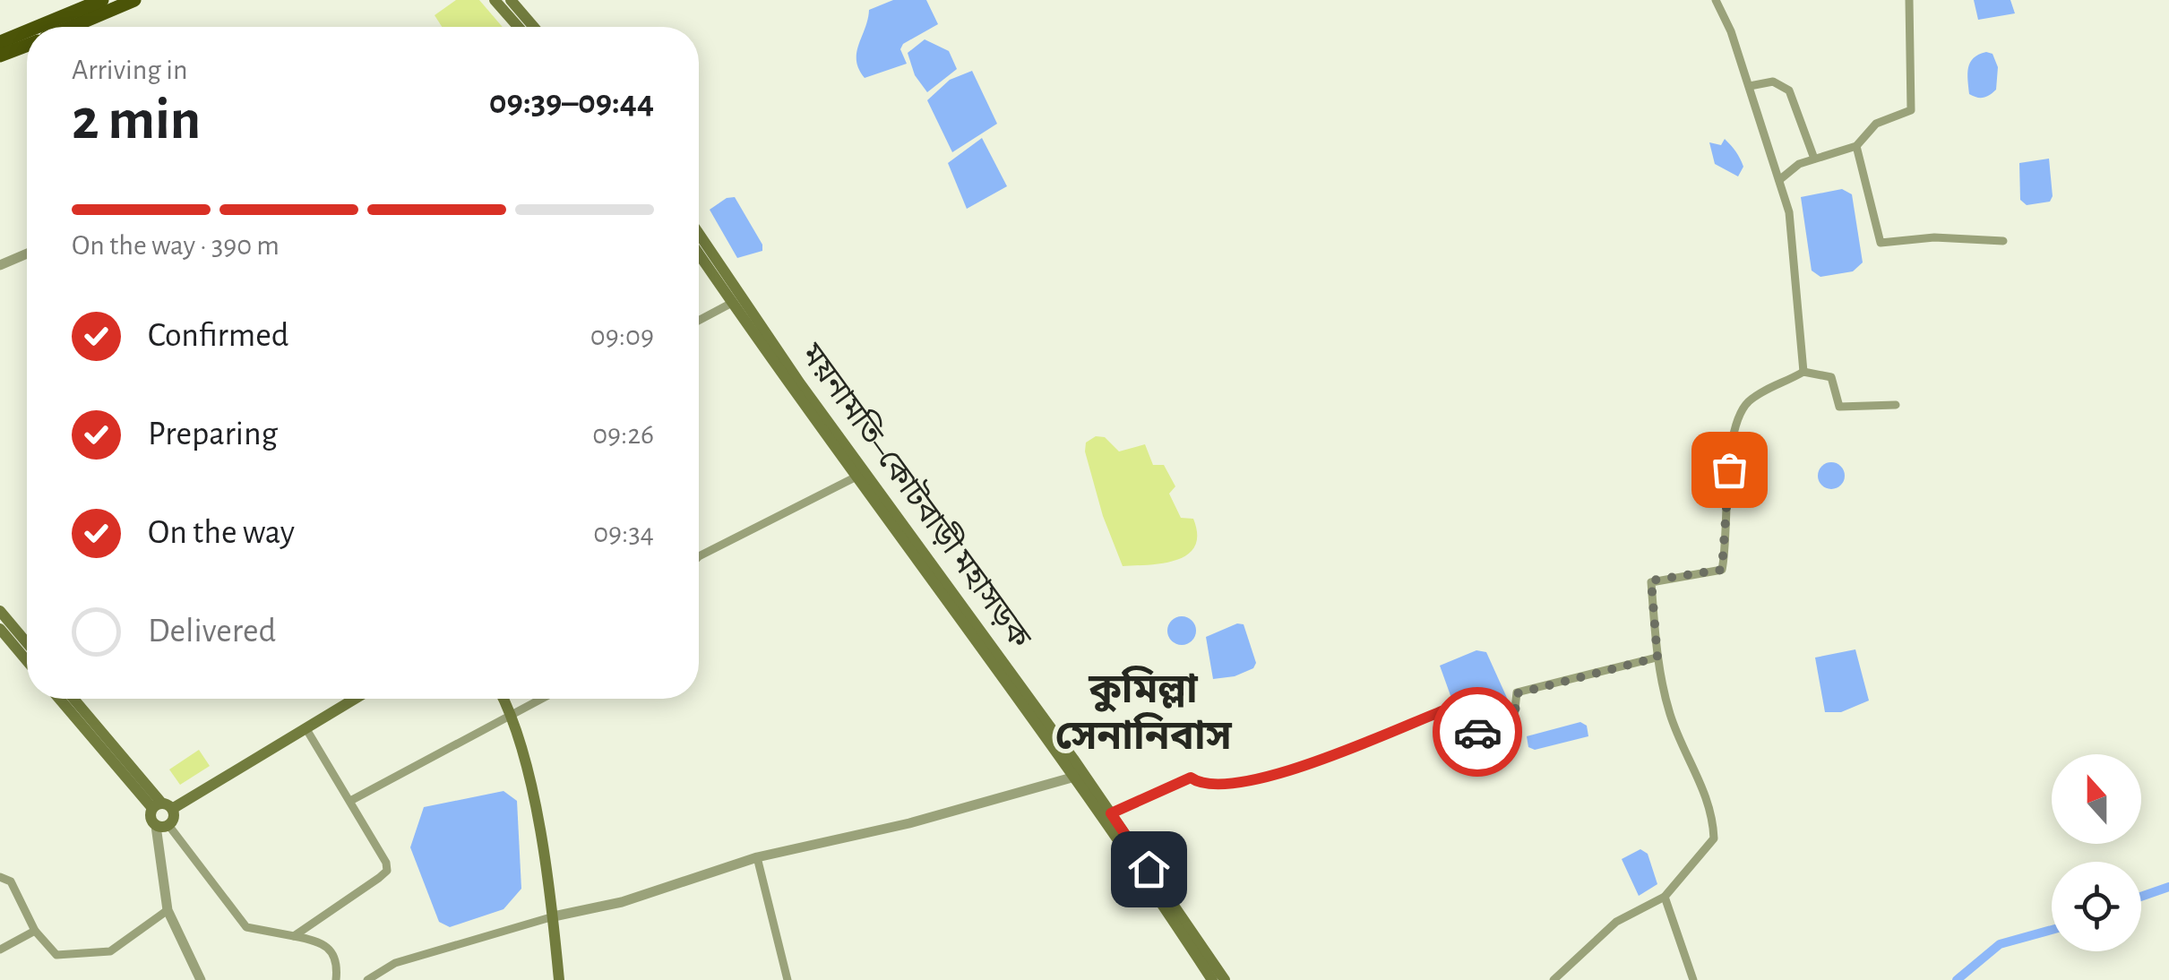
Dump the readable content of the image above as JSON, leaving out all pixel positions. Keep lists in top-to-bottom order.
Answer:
{
  "streets": {
    "main road": ["ময়নামতি–কোটবাড়ী মহাসড়ক"]
  },
  "districts": ["কুমিল্লা সেনানিবাস"],
  "north": "top",
  "page": {
    "heading": ["2 min", "Arriving in", "09:39–09:44"],
    "bar": "On the way · 390 m",
    "list": [
      ["Confirmed", "09:09"],
      ["Preparing", "09:26"],
      ["On the way", "09:34"],
      "Delivered"
    ]
  }
}
